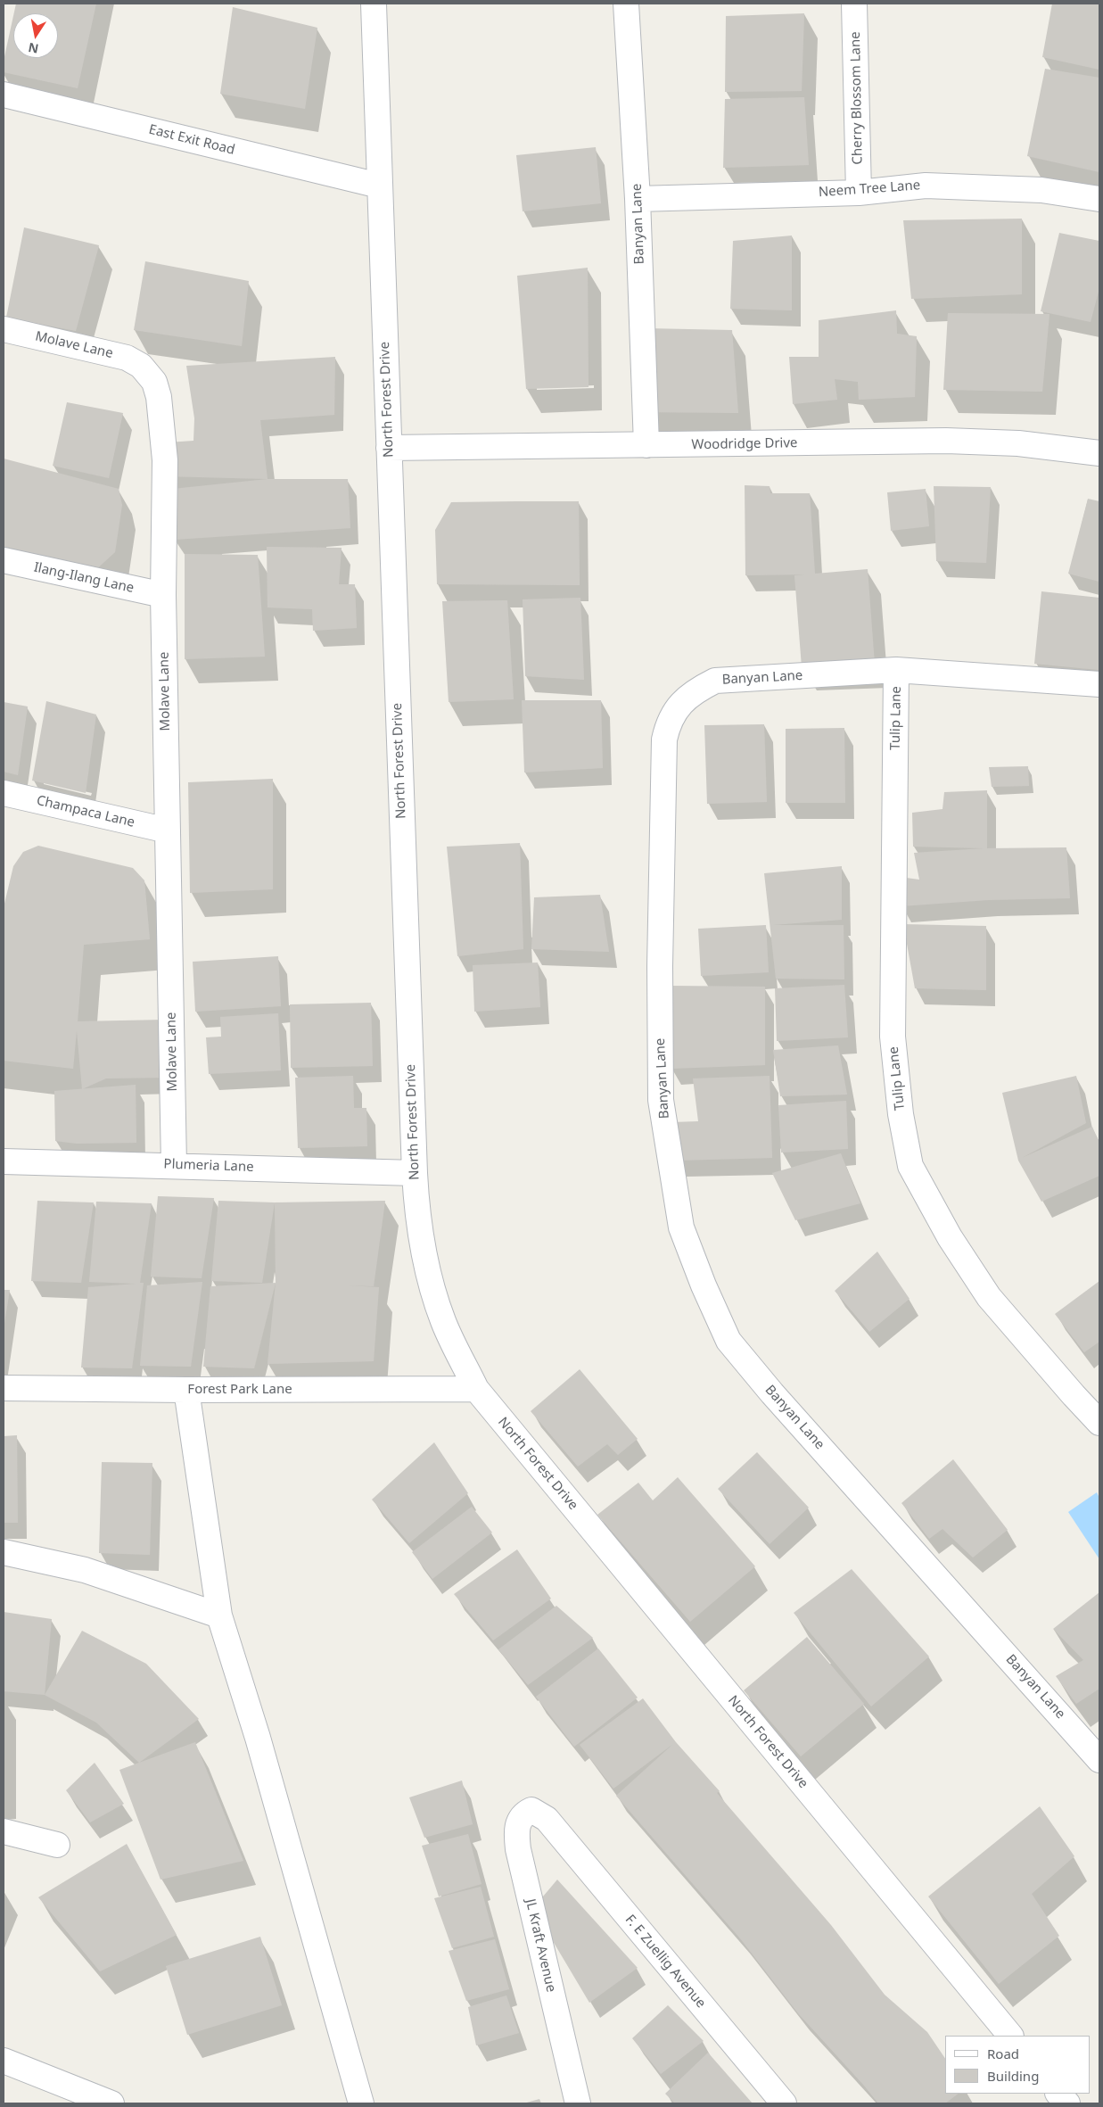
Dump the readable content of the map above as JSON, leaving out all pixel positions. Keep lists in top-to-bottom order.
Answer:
{
  "streets": {
    "street": [
      "Cherry Blossom Lane",
      "East Exit Road",
      "Neem Tree Lane",
      "Banyan Lane",
      "Molave Lane",
      "North Forest Drive",
      "Woodridge Drive",
      "Ilang-Ilang Lane",
      "Tulip Lane",
      "Champaca Lane",
      "Plumeria Lane",
      "Forest Park Lane",
      "JL Kraft Avenue",
      "F. E Zuellig Avenue"
    ]
  },
  "crossings": [
    ["Cherry Blossom Lane", "Neem Tree Lane"],
    ["East Exit Road", "North Forest Drive"],
    ["Neem Tree Lane", "Banyan Lane"],
    ["Banyan Lane", "Woodridge Drive"],
    ["Banyan Lane", "Tulip Lane"],
    ["Molave Lane", "Ilang-Ilang Lane"],
    ["Molave Lane", "Champaca Lane"],
    ["Molave Lane", "Plumeria Lane"],
    ["North Forest Drive", "Woodridge Drive"],
    ["North Forest Drive", "Plumeria Lane"],
    ["North Forest Drive", "Forest Park Lane"],
    ["JL Kraft Avenue", "F. E Zuellig Avenue"]
  ],
  "legend": ["Road", "Building"],
  "north": "bottom"
}
